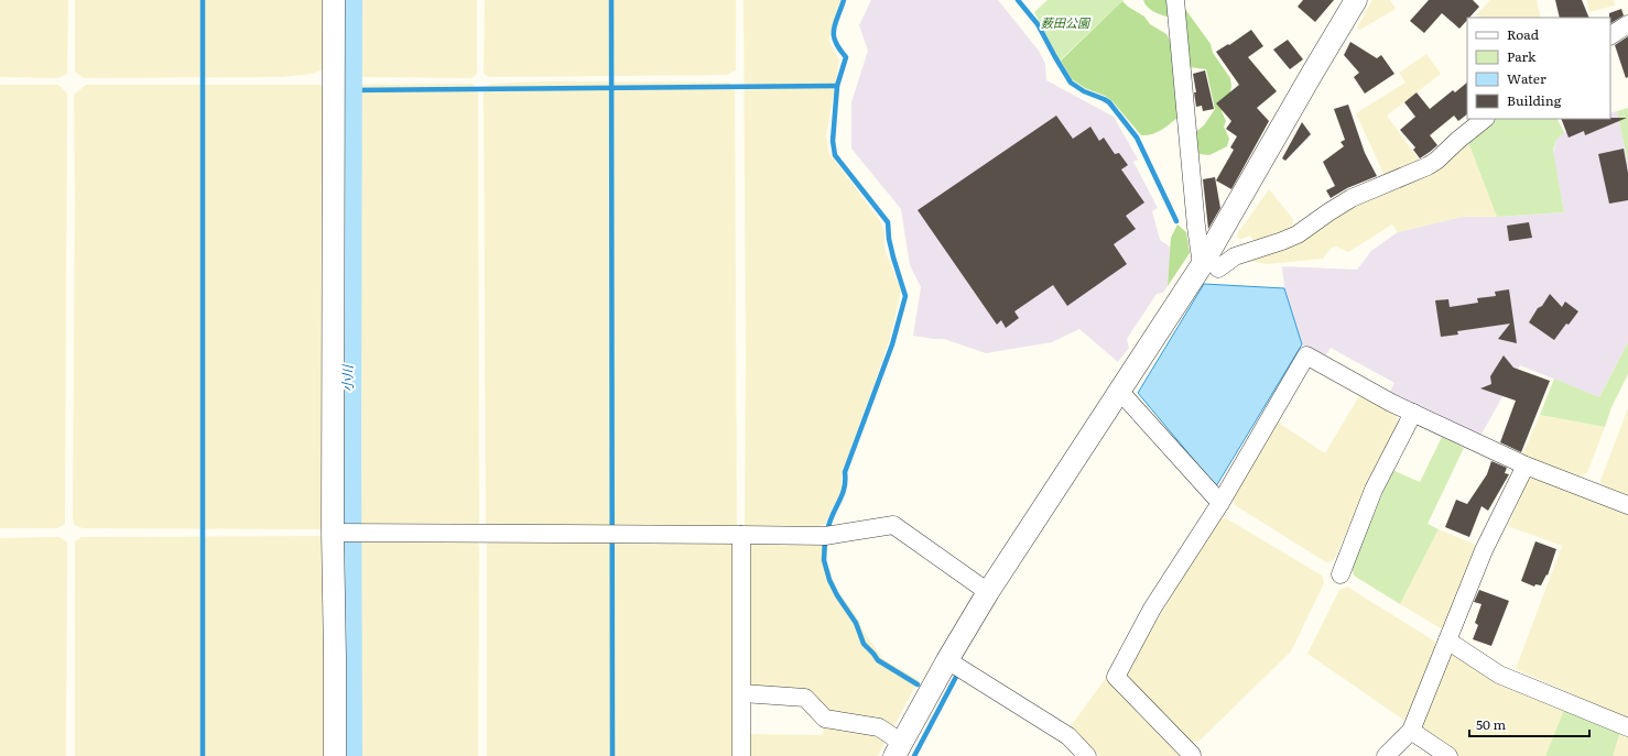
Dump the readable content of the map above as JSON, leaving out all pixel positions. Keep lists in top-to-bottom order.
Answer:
{
  "water": ["小川"],
  "parks": ["薮田公園"],
  "legend": [
    "Road",
    "Park",
    "Water",
    "Building"
  ],
  "scale_bar": "50 m"
}
